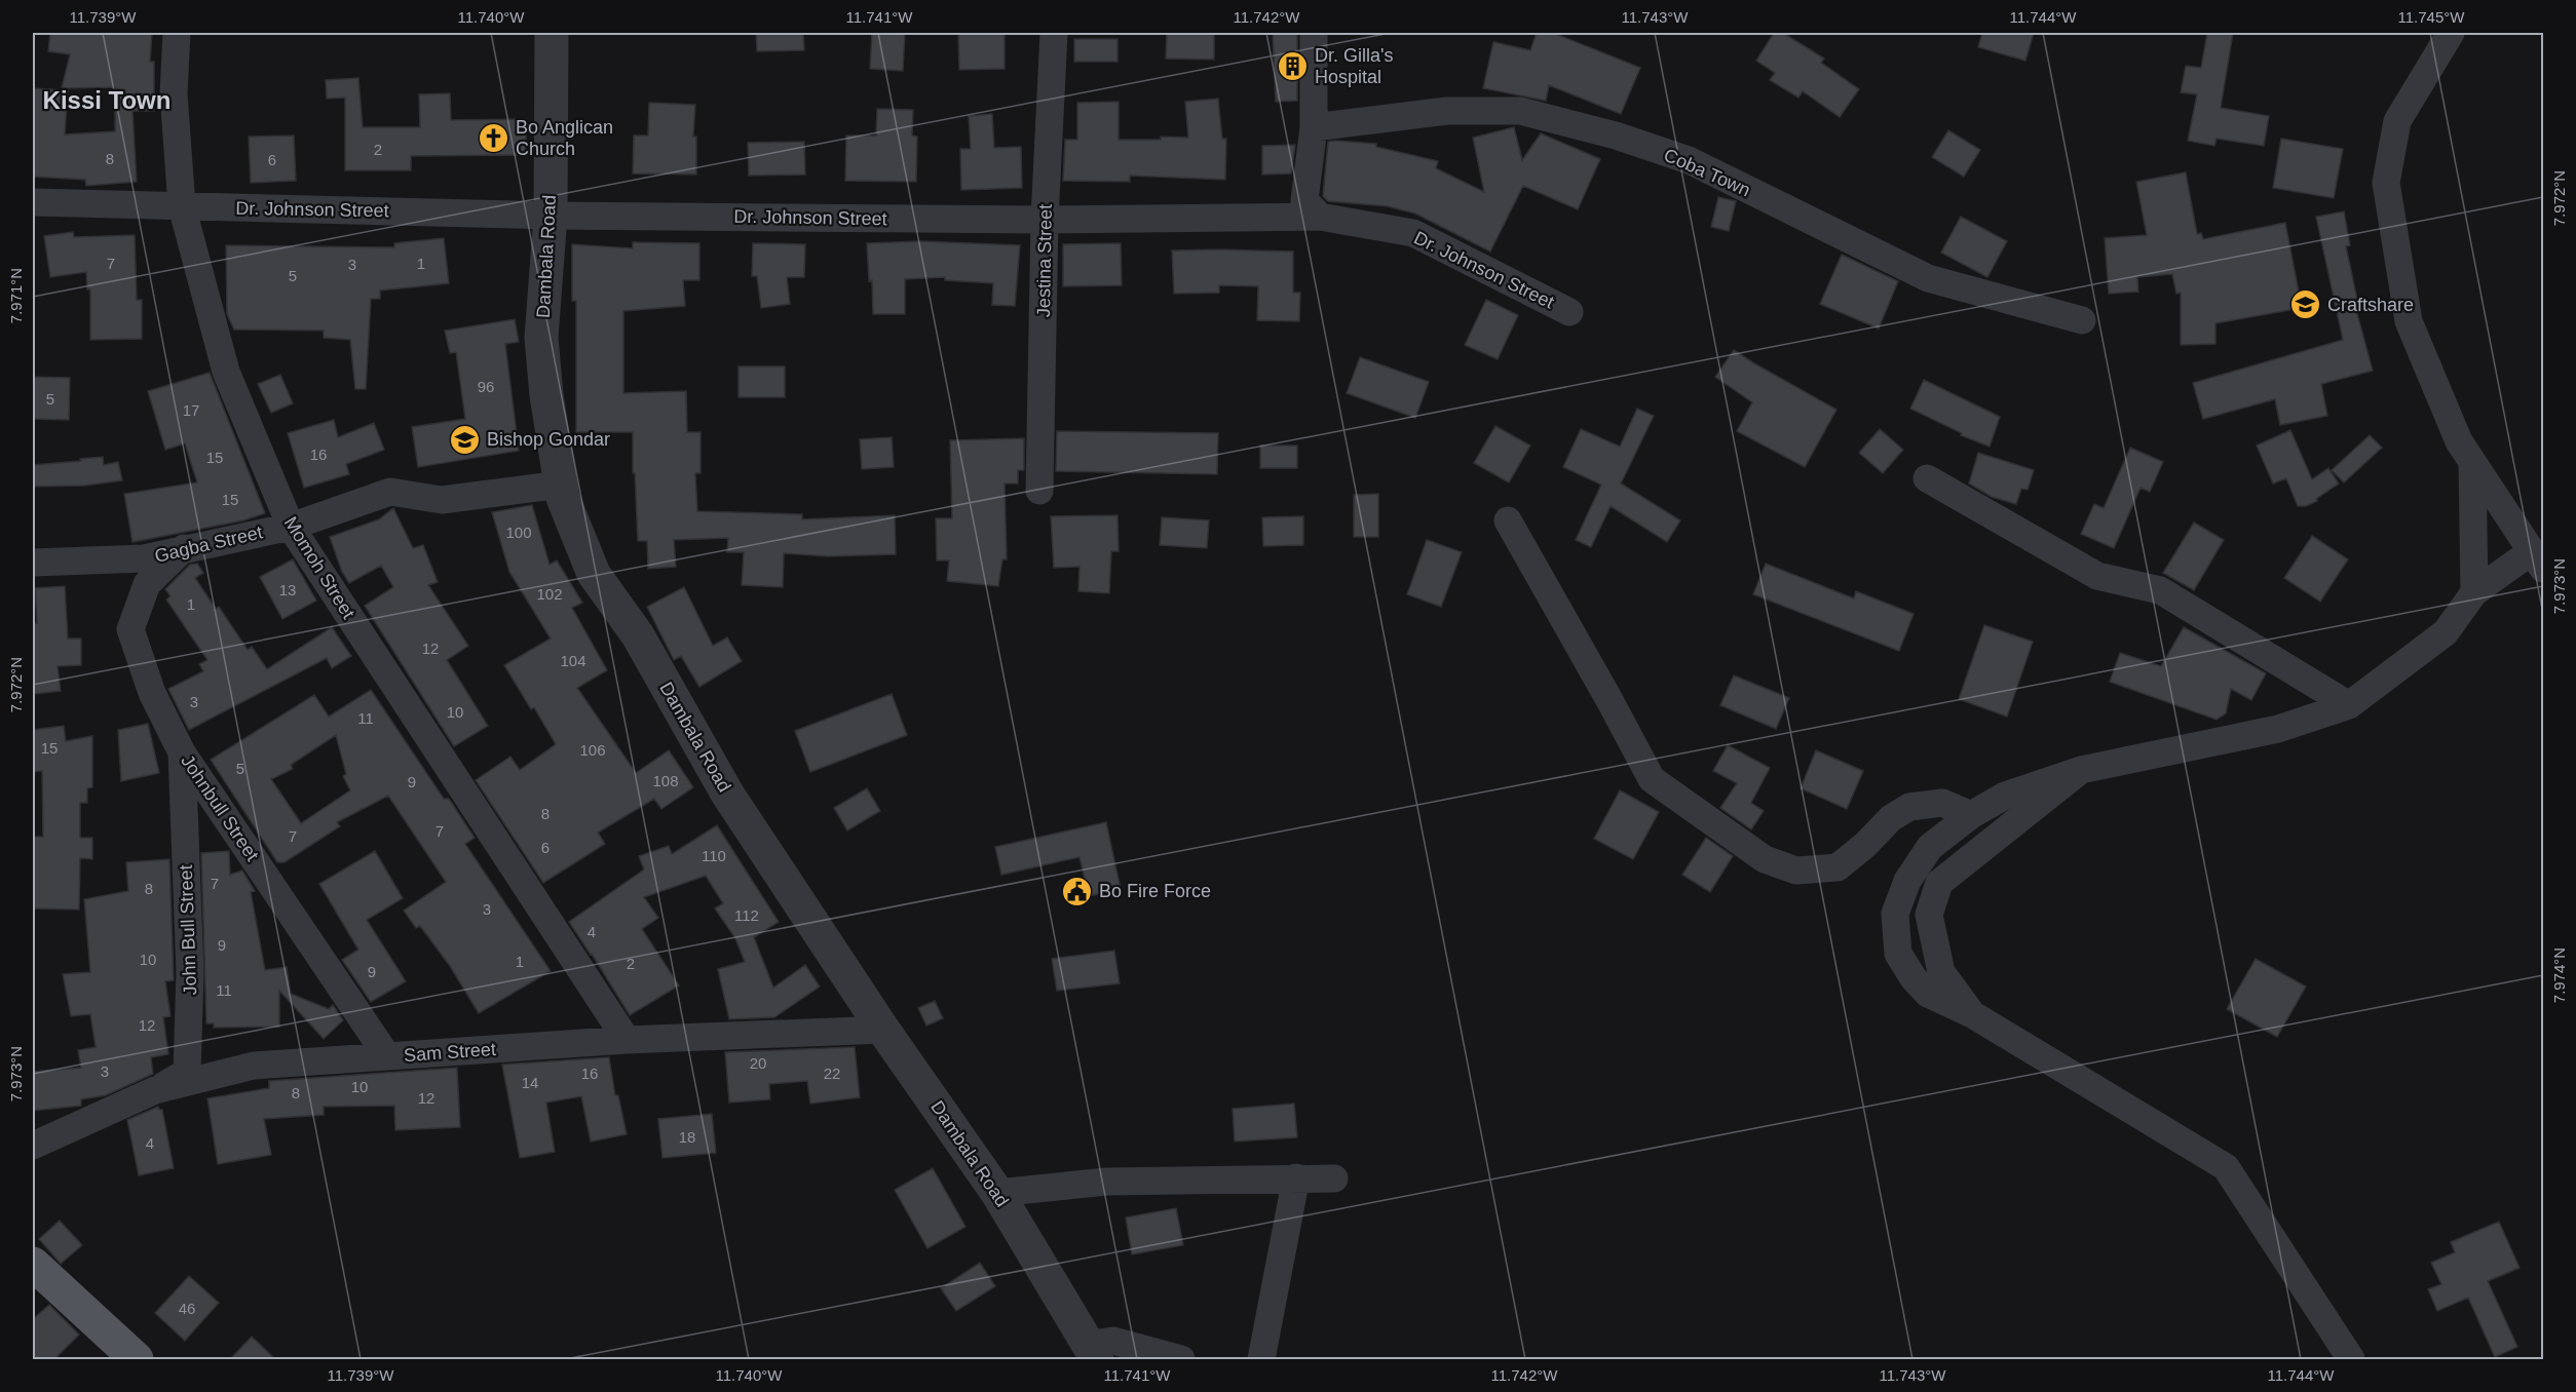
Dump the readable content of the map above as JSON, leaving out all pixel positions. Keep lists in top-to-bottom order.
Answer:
{
  "streets": {
    "street": [
      "Coba Town",
      "Dr. Johnson Street",
      "Dambala Road",
      "Jestina Street",
      "Gagba Street",
      "Momoh Street",
      "Johnbull Street",
      "John Bull Street",
      "Sam Street"
    ]
  },
  "crossings": [
    ["Dr. Johnson Street", "Dambala Road"],
    ["Dr. Johnson Street", "Jestina Street"],
    ["Dr. Johnson Street", "Momoh Street"],
    ["Dambala Road", "Gagba Street"],
    ["Dambala Road", "Sam Street"],
    ["Gagba Street", "Momoh Street"],
    ["Gagba Street", "Johnbull Street"],
    ["Momoh Street", "Sam Street"],
    ["Johnbull Street", "John Bull Street"],
    ["Johnbull Street", "Sam Street"],
    ["John Bull Street", "Sam Street"]
  ],
  "districts": ["Kissi Town"],
  "places": {
    "building": ["Dr. Gilla's Hospital"],
    "church": ["Bo Anglican Church"],
    "school or university": ["Craftshare", "Bishop Gondar"],
    "public building": ["Bo Fire Force"]
  },
  "house_numbers": [
    "2",
    "8",
    "6",
    "7",
    "1",
    "3",
    "5",
    "96",
    "5",
    "17",
    "16",
    "15",
    "15",
    "100",
    "13",
    "102",
    "1",
    "12",
    "104",
    "3",
    "10",
    "11",
    "15",
    "106",
    "5",
    "108",
    "9",
    "8",
    "7",
    "7",
    "6",
    "110",
    "7",
    "8",
    "3",
    "112",
    "4",
    "9",
    "10",
    "1",
    "2",
    "9",
    "11",
    "12",
    "20",
    "3",
    "16",
    "22",
    "14",
    "10",
    "8",
    "12",
    "18",
    "4",
    "46"
  ],
  "coordinates": [
    "11.739°W",
    "11.740°W",
    "11.741°W",
    "11.742°W",
    "11.743°W",
    "11.744°W",
    "11.745°W",
    "7.972°N",
    "7.971°N",
    "7.973°N",
    "7.974°N"
  ]
}
